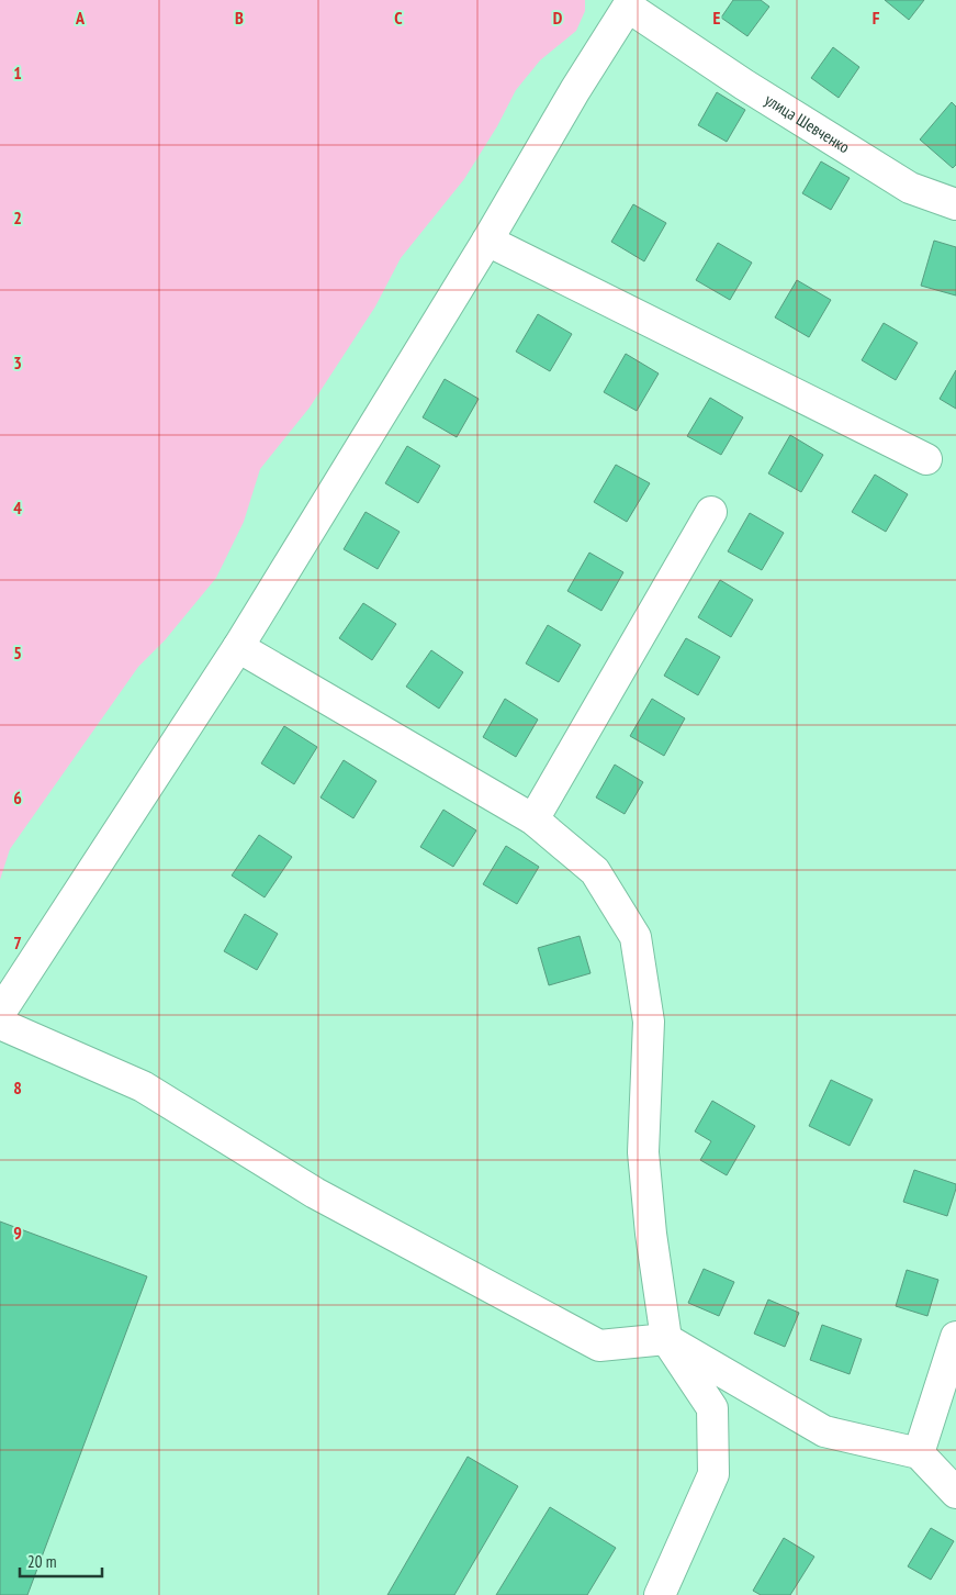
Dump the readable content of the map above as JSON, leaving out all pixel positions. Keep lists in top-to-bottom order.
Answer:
{
  "streets": {
    "street": ["улица Шевченко"]
  },
  "scale_bar": "20 m",
  "grid": {
    "columns": [
      "A",
      "B",
      "C",
      "D",
      "E",
      "F"
    ],
    "rows": [
      "1",
      "2",
      "3",
      "4",
      "5",
      "6",
      "7",
      "8",
      "9"
    ]
  }
}
